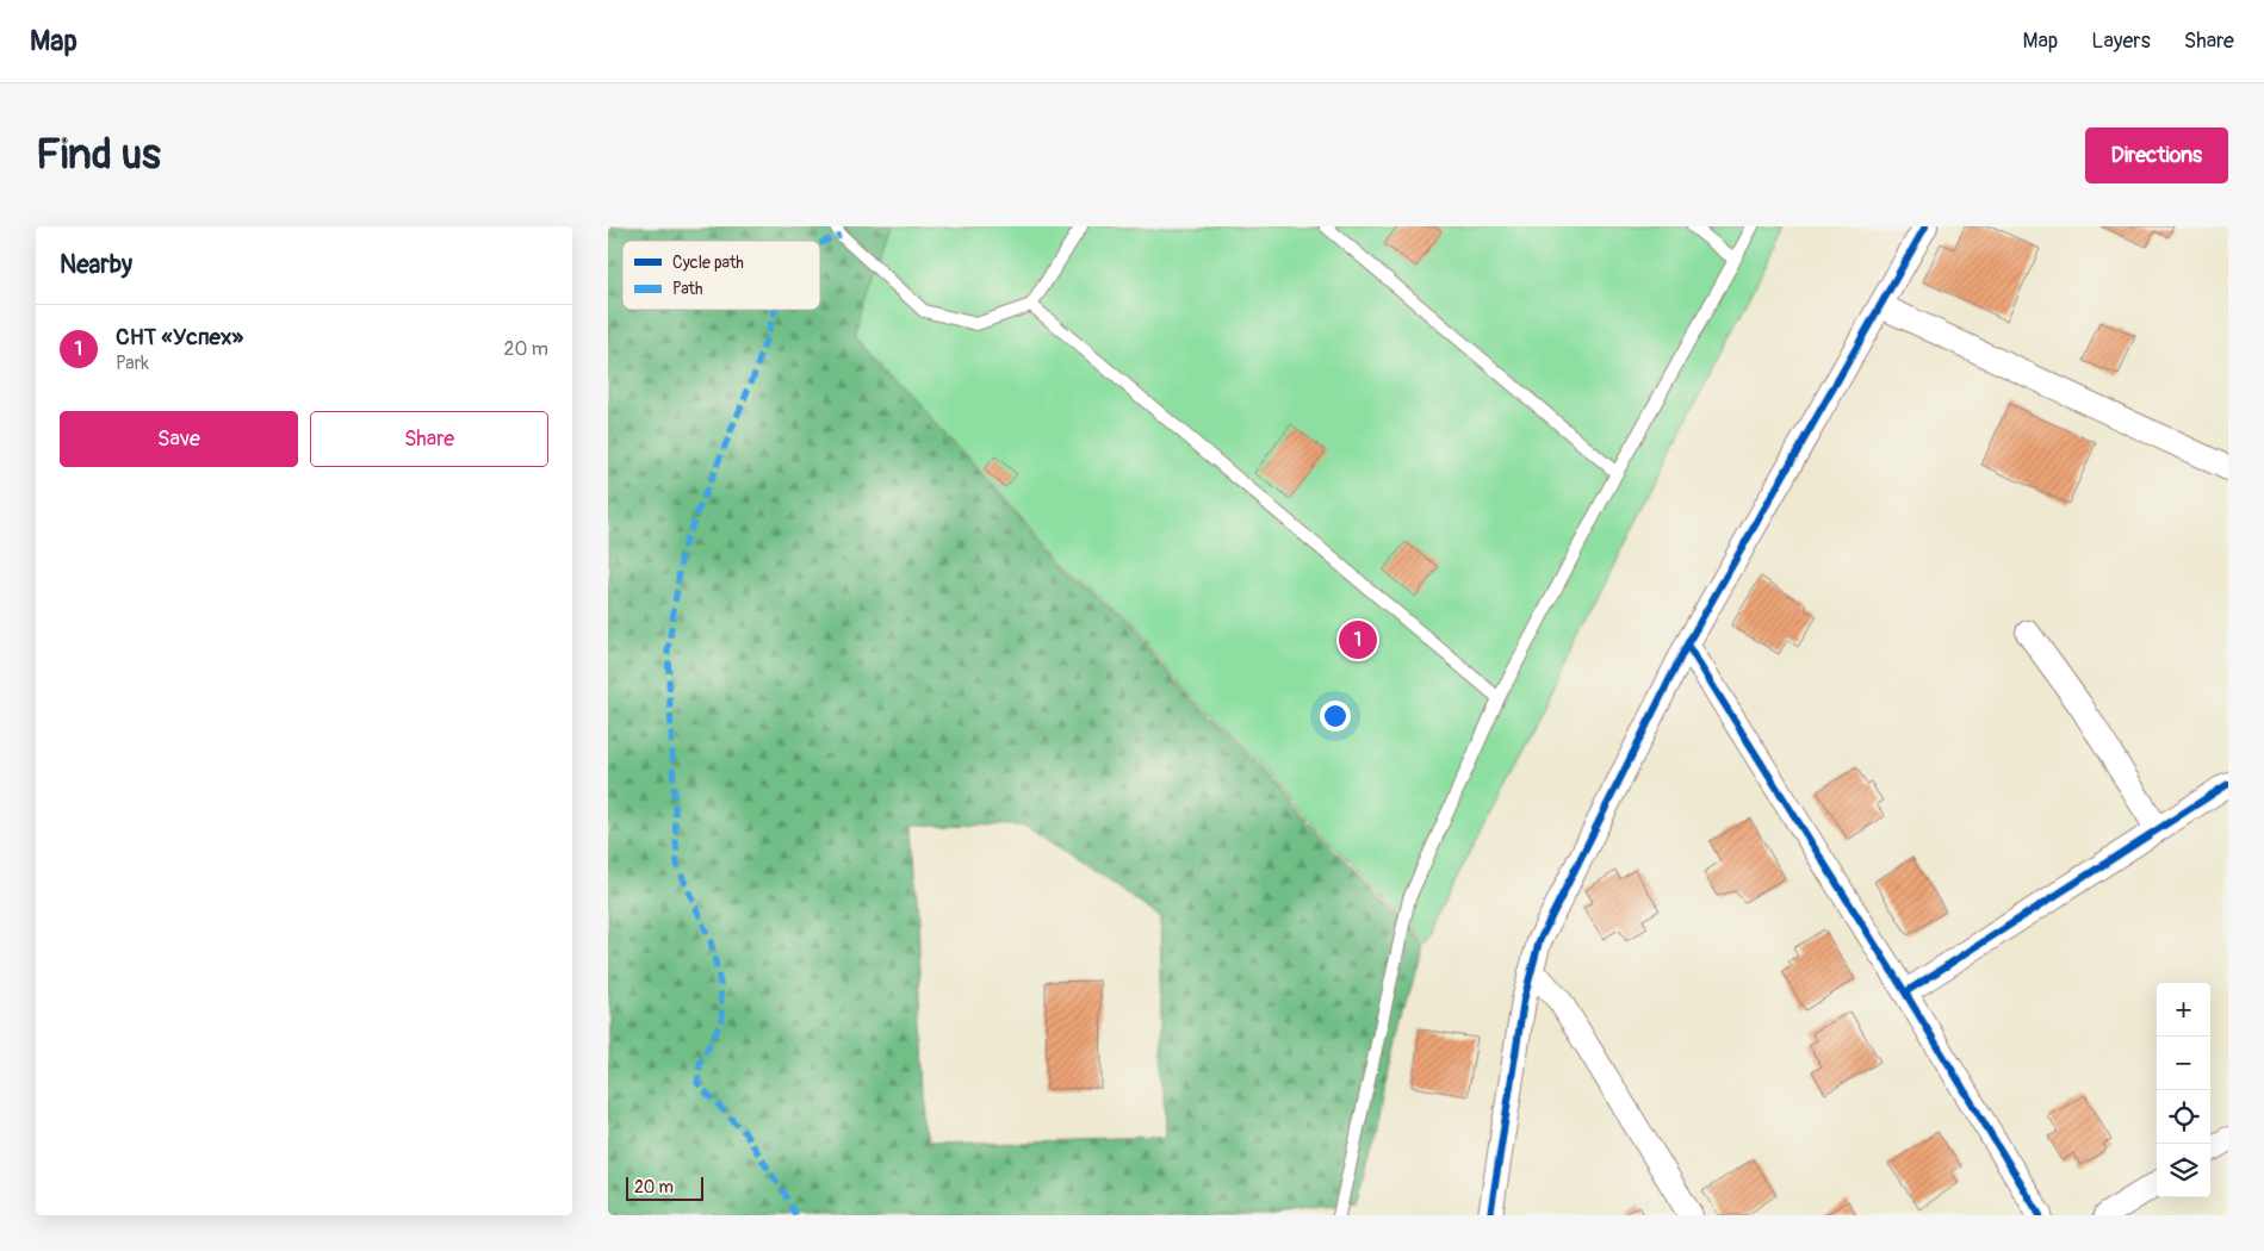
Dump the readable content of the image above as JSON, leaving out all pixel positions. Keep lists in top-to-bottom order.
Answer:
{
  "legend": ["Cycle path", "Path"],
  "scale_bar": "20 m",
  "page": {
    "header": "Map",
    "nav": ["Map", "Layers", "Share"],
    "buttons": [
      "Directions",
      ["Save", "Share"]
    ],
    "title": "Find us",
    "heading": "Nearby",
    "list": [
      {
        "mark": "1",
        "name": "СНТ «Успех»",
        "note": "Park",
        "value": "20 m"
      }
    ],
    "pins": "1",
    "map_buttons": ["+", "−"],
    "scale": "20 m"
  }
}
